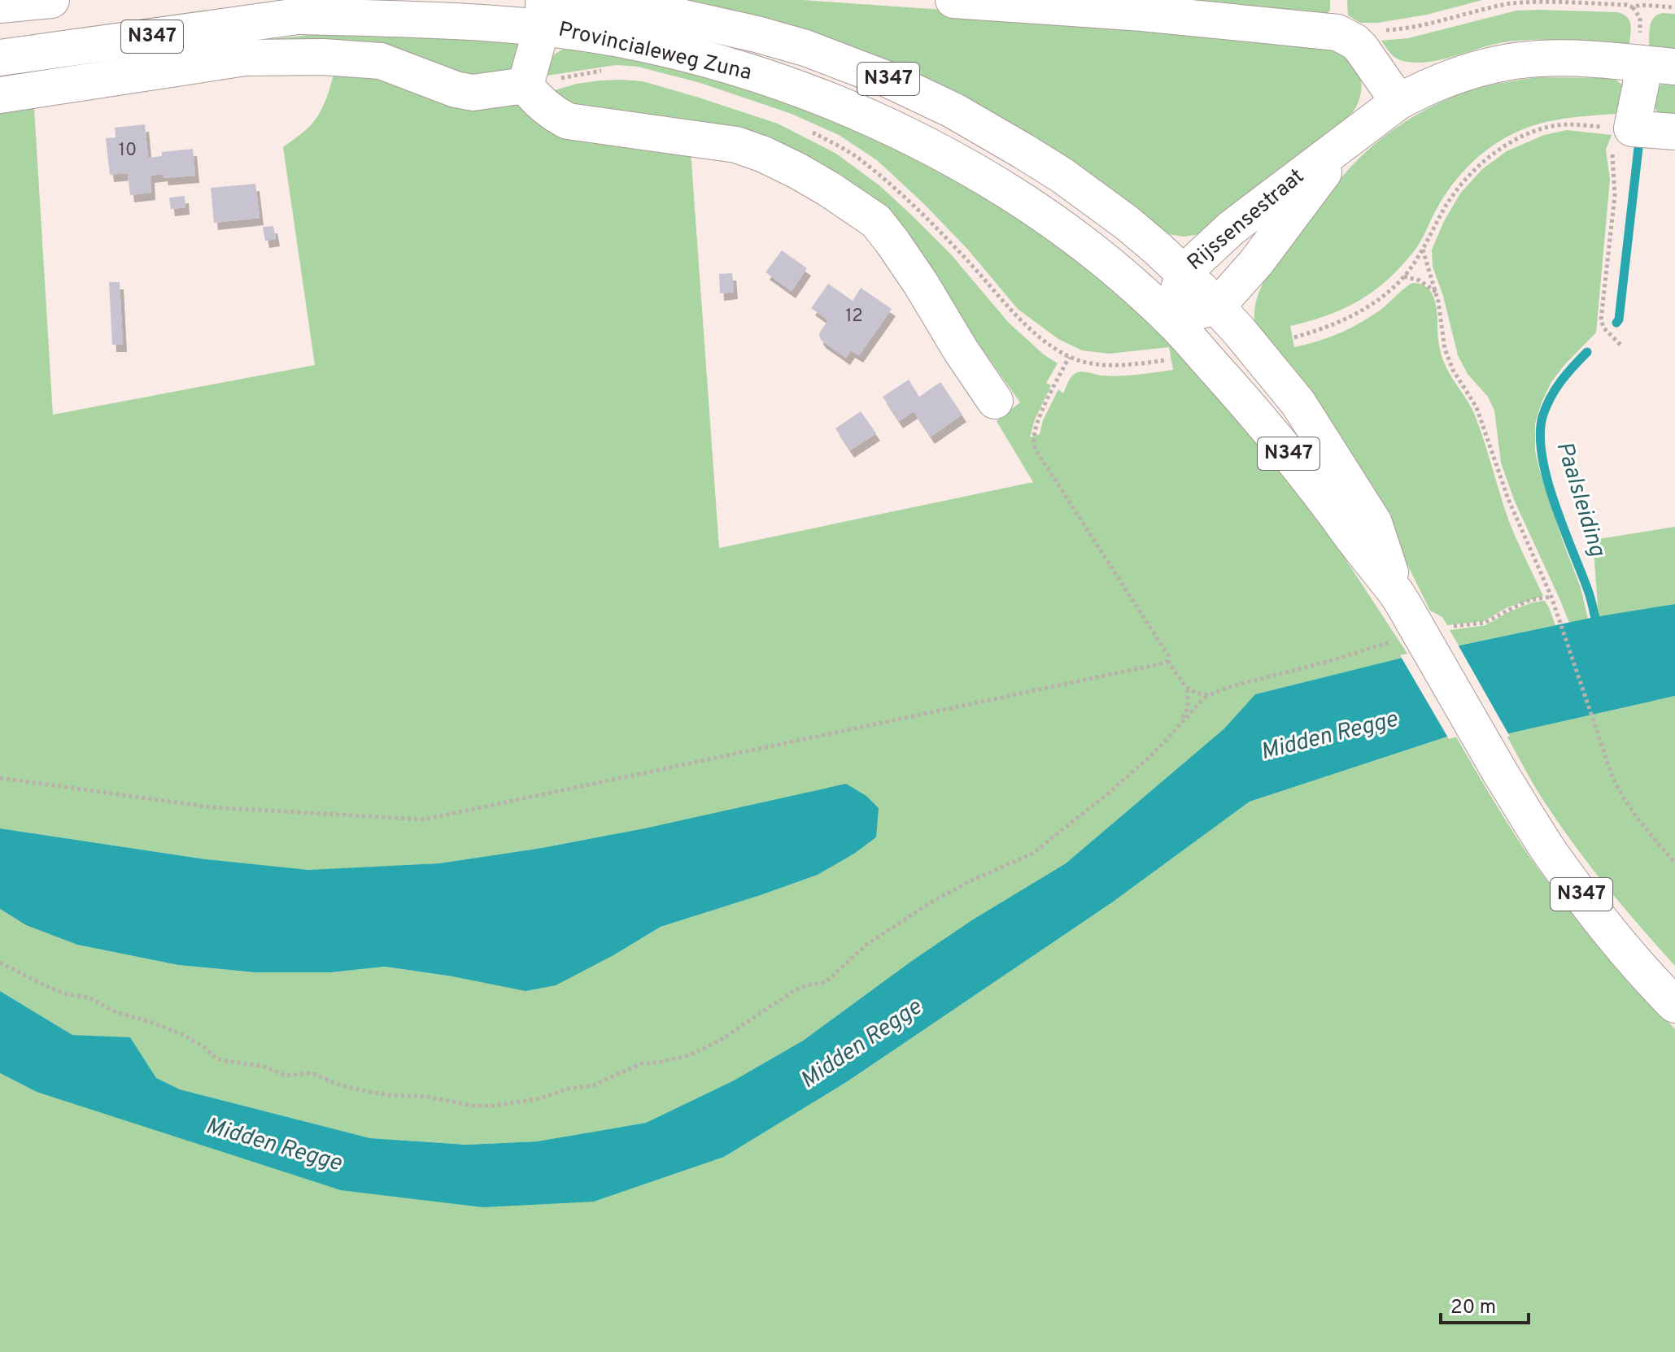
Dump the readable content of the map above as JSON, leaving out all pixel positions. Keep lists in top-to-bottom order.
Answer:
{
  "streets": {
    "main road": ["N347", "Provincialeweg Zuna", "Rijssensestraat"]
  },
  "crossings": [
    ["N347", "Provincialeweg Zuna"],
    ["N347", "Rijssensestraat"],
    ["Provincialeweg Zuna", "Rijssensestraat"]
  ],
  "water": ["Paalsleiding", "Midden Regge"],
  "house_numbers": ["10", "12"],
  "scale_bar": "20 m"
}
